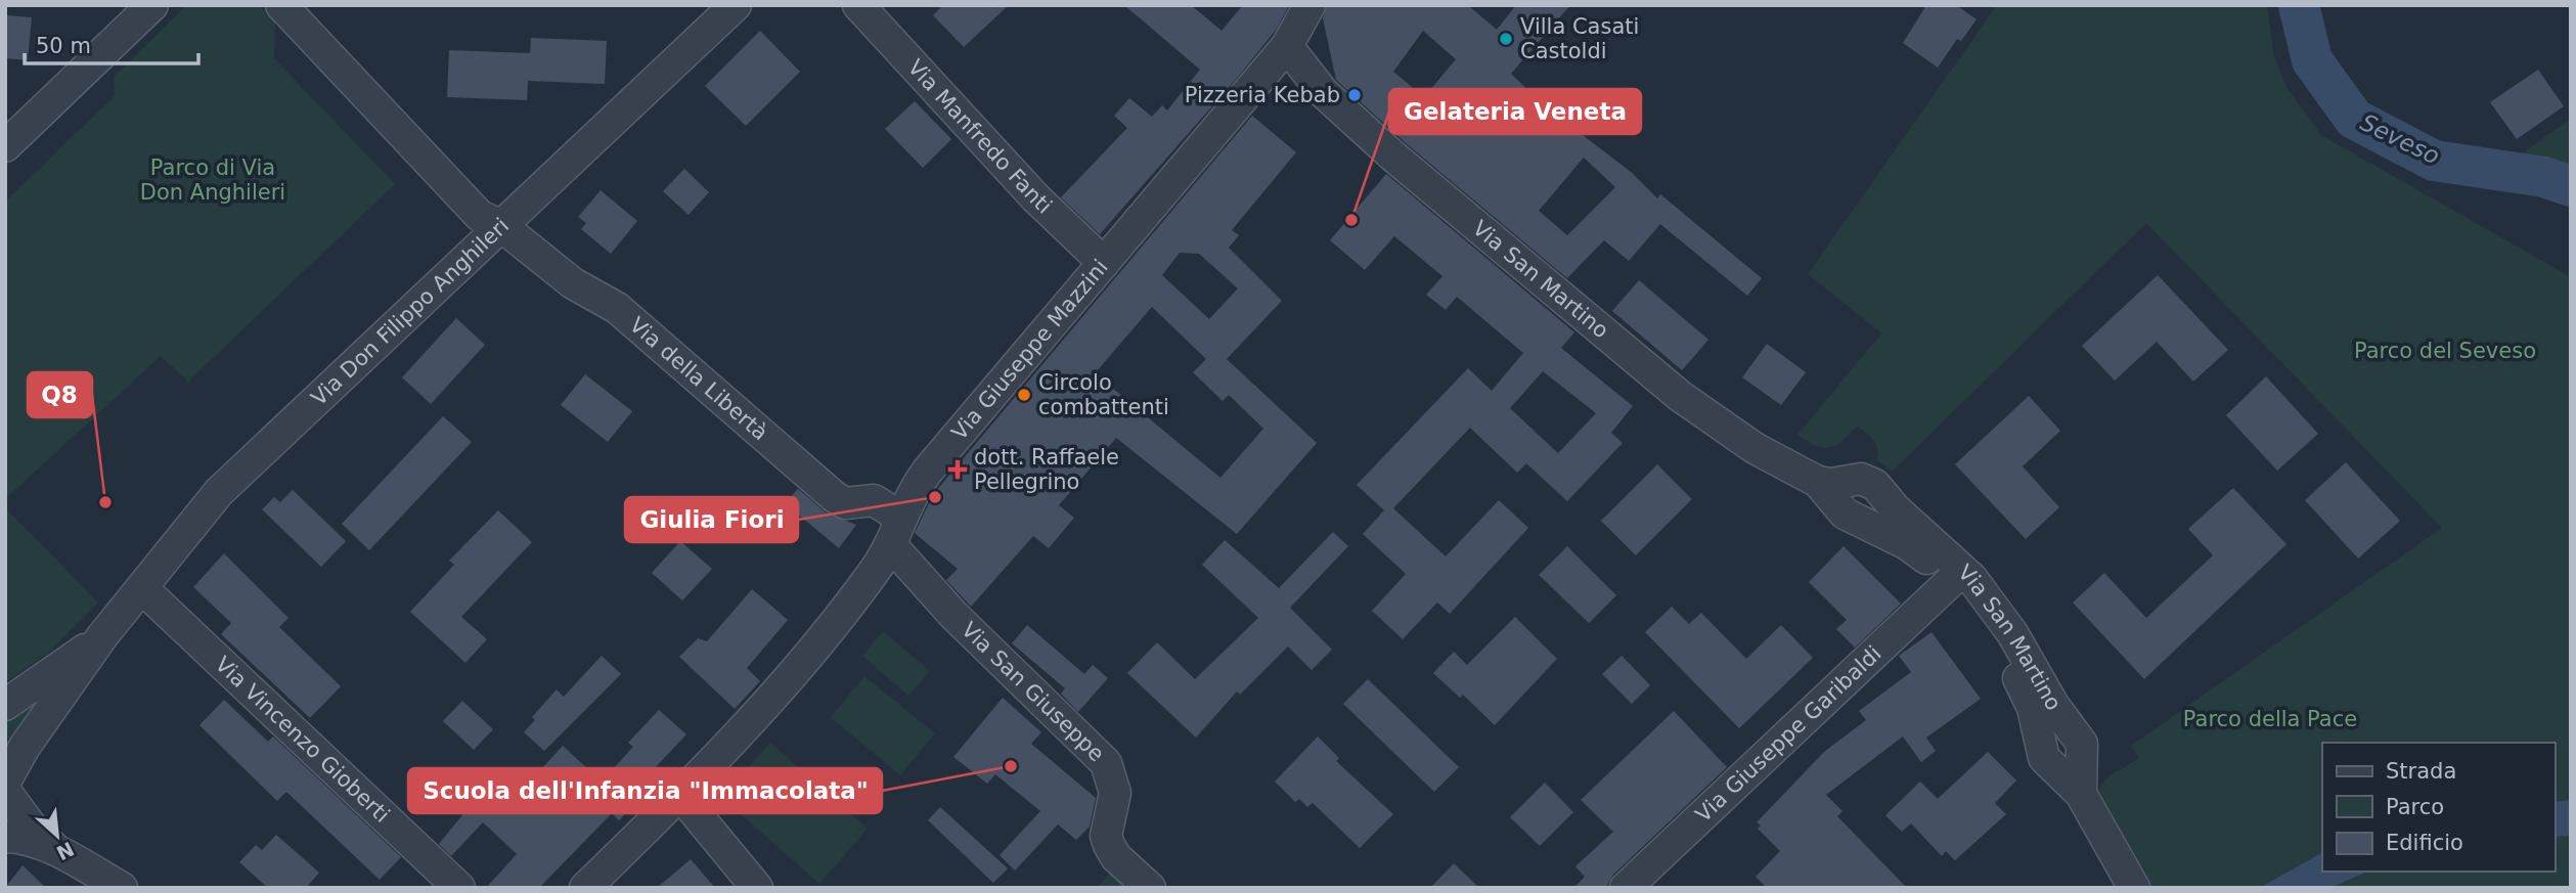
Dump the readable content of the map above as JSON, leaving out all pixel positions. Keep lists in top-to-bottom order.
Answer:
{
  "streets": {
    "street": [
      "Via Manfredo Fanti",
      "Via San Martino",
      "Via Don Filippo Anghileri",
      "Via Giuseppe Mazzini",
      "Via della Libertà",
      "Via San Giuseppe",
      "Via Giuseppe Garibaldi",
      "Via Vincenzo Gioberti"
    ]
  },
  "crossings": [
    ["Via Manfredo Fanti", "Via Giuseppe Mazzini"],
    ["Via San Martino", "Via Giuseppe Mazzini"],
    ["Via San Martino", "Via Giuseppe Garibaldi"],
    ["Via Don Filippo Anghileri", "Via della Libertà"],
    ["Via Don Filippo Anghileri", "Via Vincenzo Gioberti"],
    ["Via Giuseppe Mazzini", "Via della Libertà"],
    ["Via Giuseppe Mazzini", "Via San Giuseppe"],
    ["Via della Libertà", "Via San Giuseppe"]
  ],
  "water": ["Seveso"],
  "parks": ["Parco di Via Don Anghileri", "Parco del Seveso", "Parco della Pace"],
  "places": {
    "other": [
      "Villa Casati Castoldi",
      "Pizzeria Kebab",
      "Gelateria Veneta",
      "Circolo combattenti",
      "Giulia Fiori",
      "Q8",
      "Scuola dell'Infanzia \"Immacolata\""
    ],
    "health": ["dott. Raffaele Pellegrino"]
  },
  "legend": ["Strada", "Parco", "Edificio"],
  "scale_bar": "50 m",
  "north": "bottom right"
}
